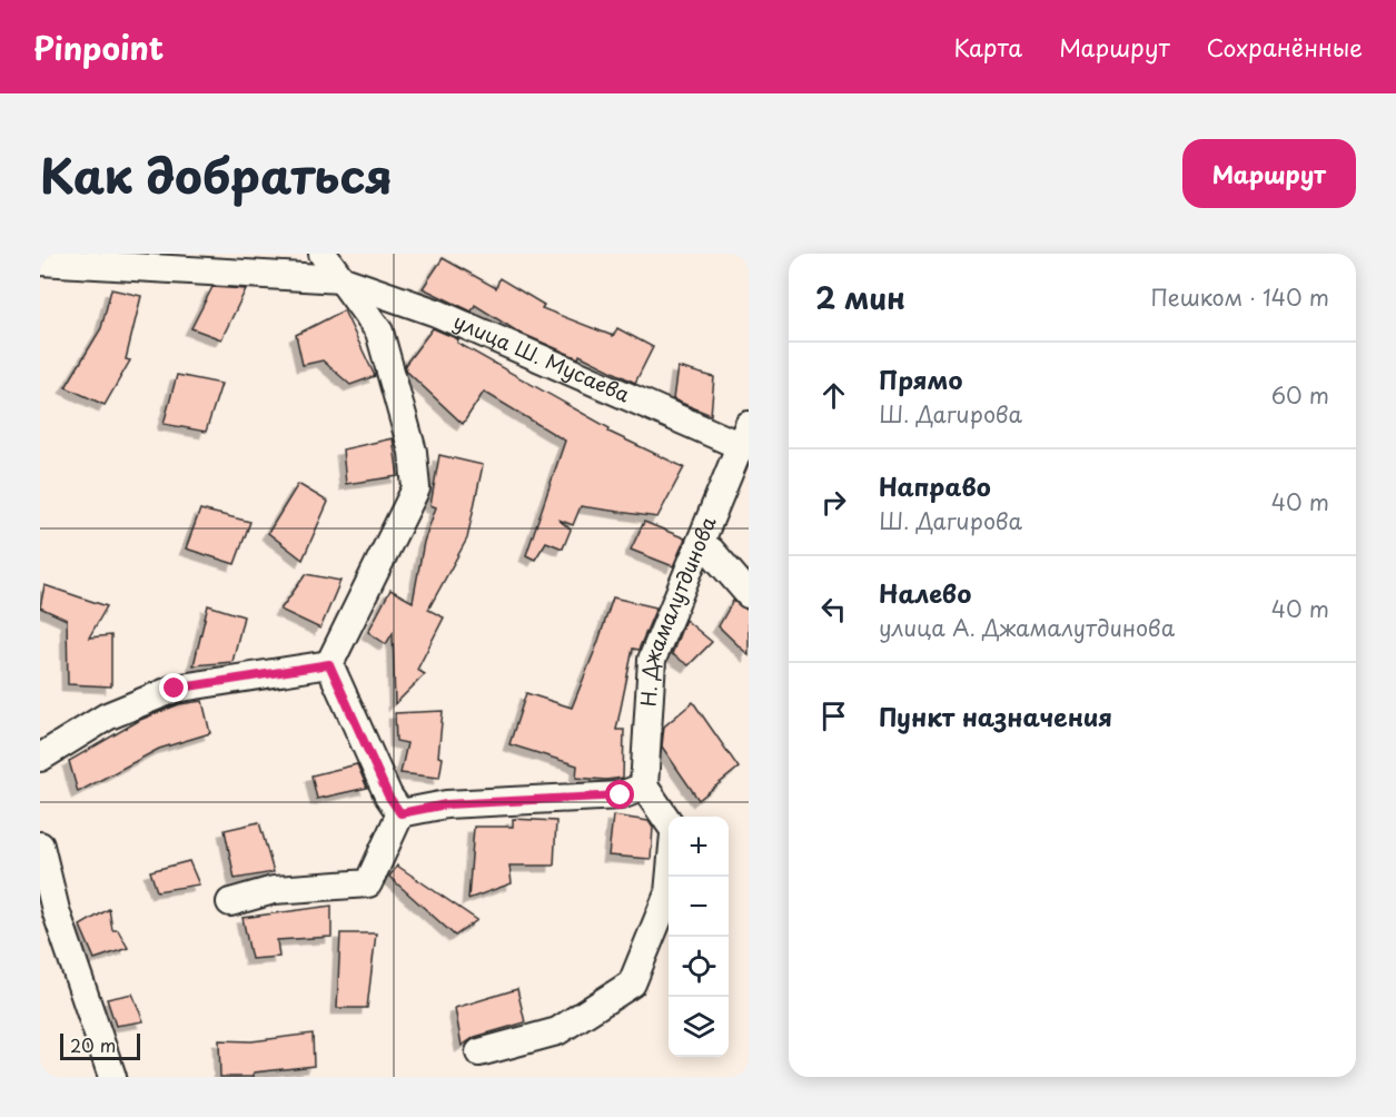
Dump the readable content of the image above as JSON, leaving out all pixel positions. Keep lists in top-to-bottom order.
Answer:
{
  "streets": {
    "street": ["улица Ш. Мусаева", "Н. Джамалутдинова"]
  },
  "crossings": [
    ["улица Ш. Мусаева", "Н. Джамалутдинова"]
  ],
  "scale_bar": "20 m",
  "page": {
    "header": "Pinpoint",
    "nav": ["Карта", "Маршрут", "Сохранённые"],
    "title": "Как добраться",
    "buttons": "Маршрут",
    "heading": ["2 мин", "Пешком · 140 m"],
    "list": [
      ["Прямо", "Ш. Дагирова", "60 m"],
      ["Направо", "Ш. Дагирова", "40 m"],
      ["Налево", "улица А. Джамалутдинова", "40 m"],
      "Пункт назначения"
    ],
    "map_buttons": ["+", "−"],
    "scale": "20 m"
  }
}
